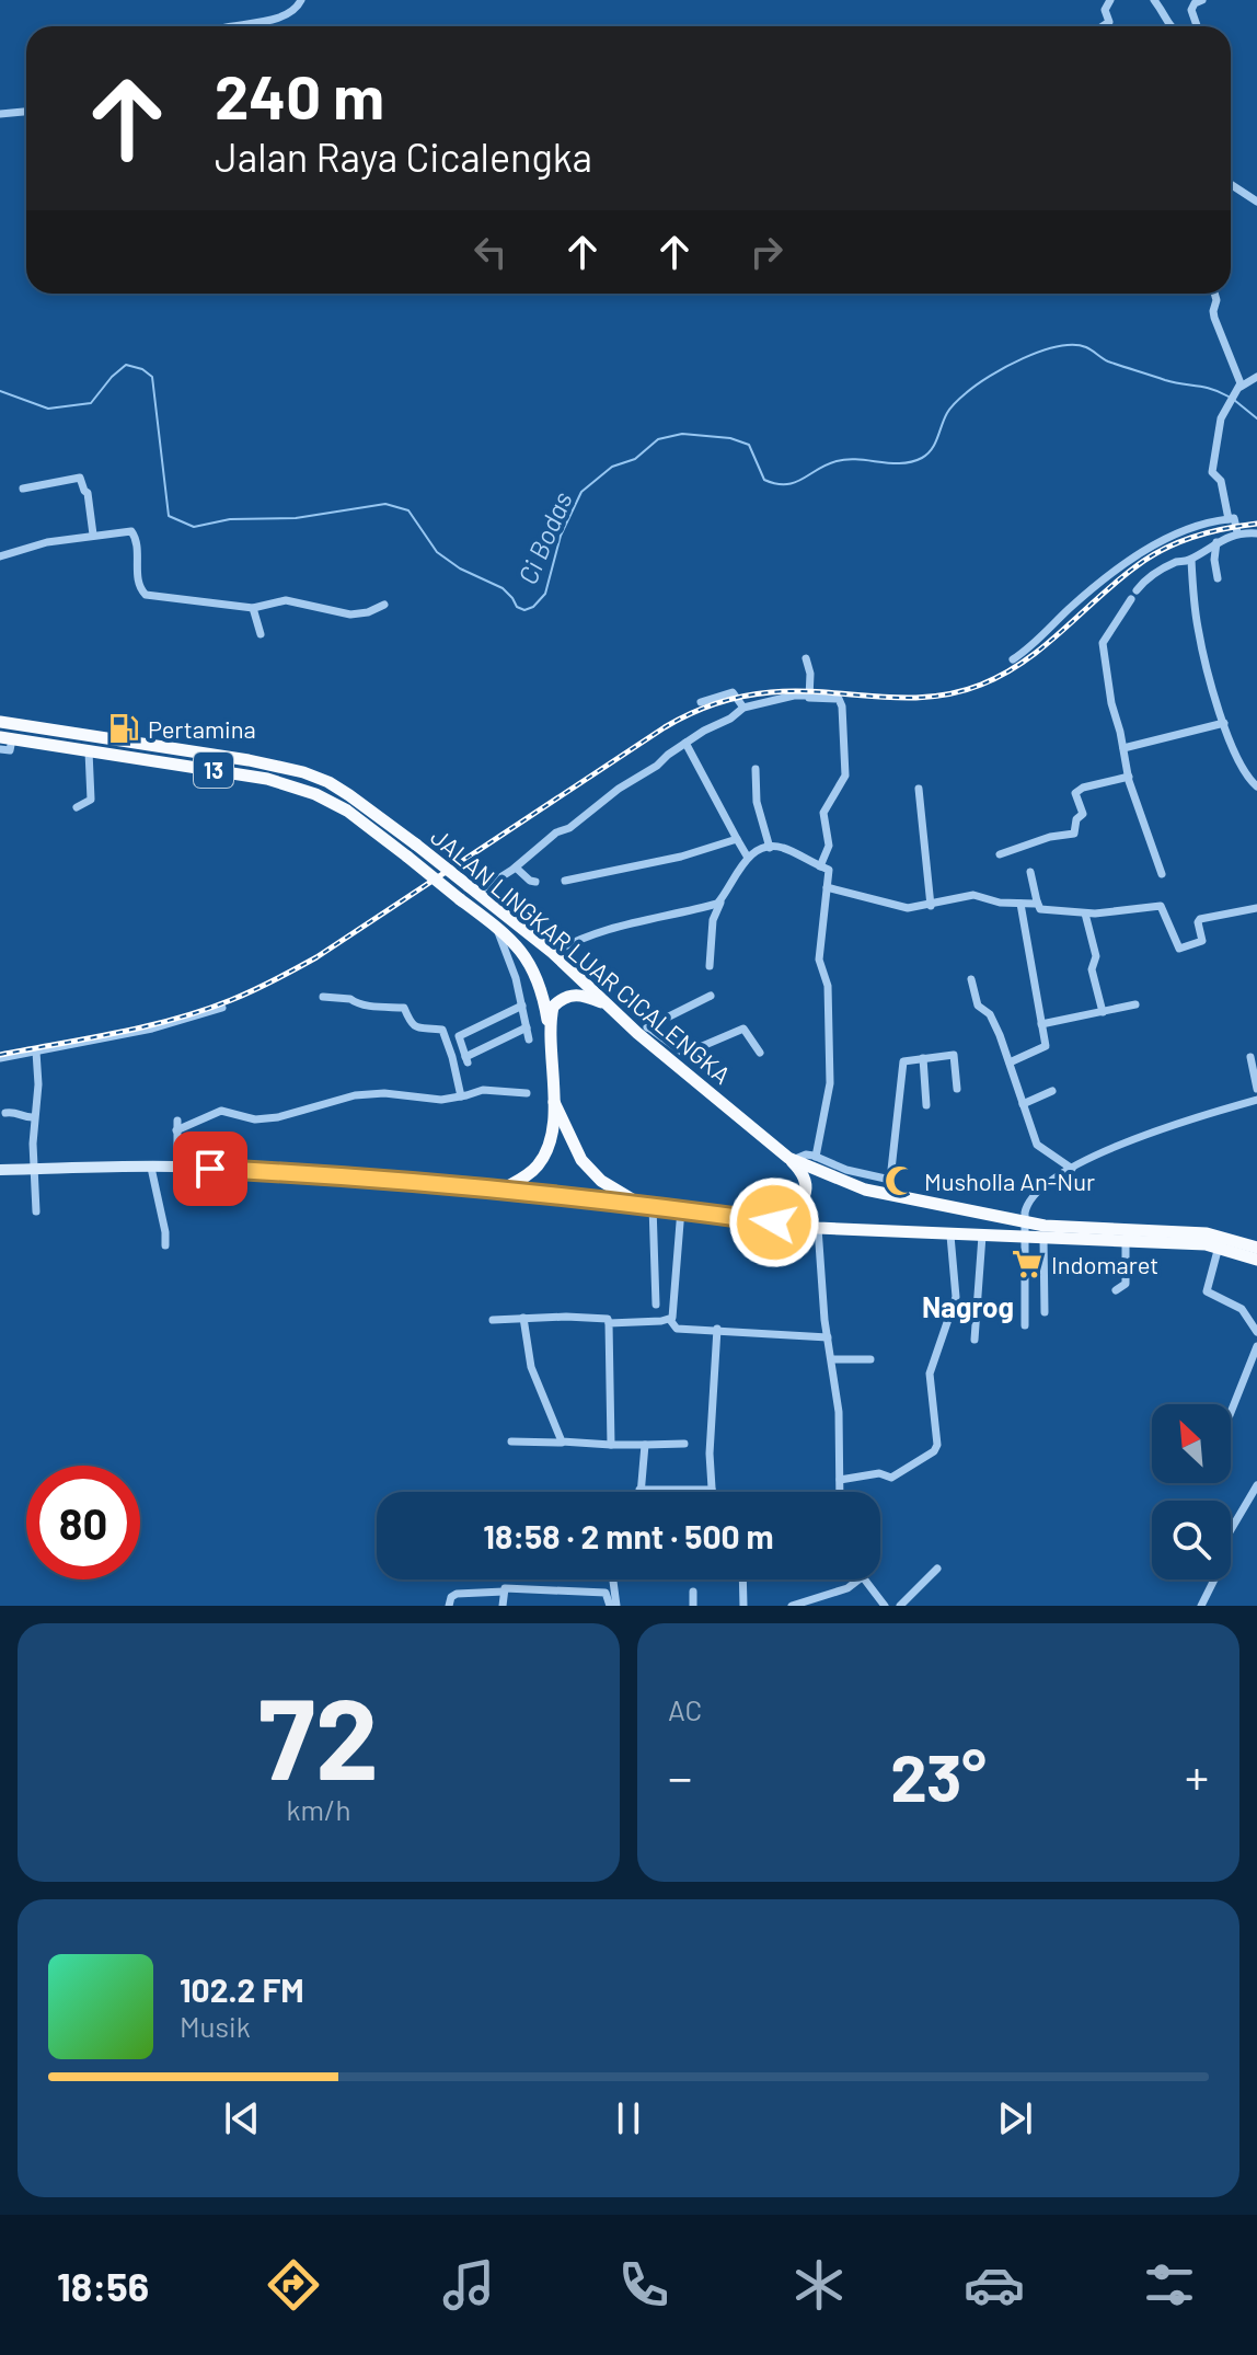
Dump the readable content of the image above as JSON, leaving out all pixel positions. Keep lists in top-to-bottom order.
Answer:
{
  "streets": {
    "highway": ["13", "JALAN LINGKAR LUAR CICALENGKA"]
  },
  "crossings": [
    ["13", "JALAN LINGKAR LUAR CICALENGKA"]
  ],
  "districts": ["Nagrog"],
  "water": ["Ci Bodas"],
  "places": {
    "fuel station": ["Pertamina"],
    "mosque": ["Musholla An-Nur"],
    "supermarket": ["Indomaret"]
  },
  "north": "top left",
  "page": {
    "turn": ["240 m", "Jalan Raya Cicalengka"],
    "limit": "80",
    "trip": "18:58 · 2 mnt · 500 m",
    "tile": [
      ["72", "km/h"],
      "AC"
    ],
    "heat": ["−", "23°", "+"],
    "song": ["102.2 FM", "Musik"],
    "tabs": "18:56"
  }
}
